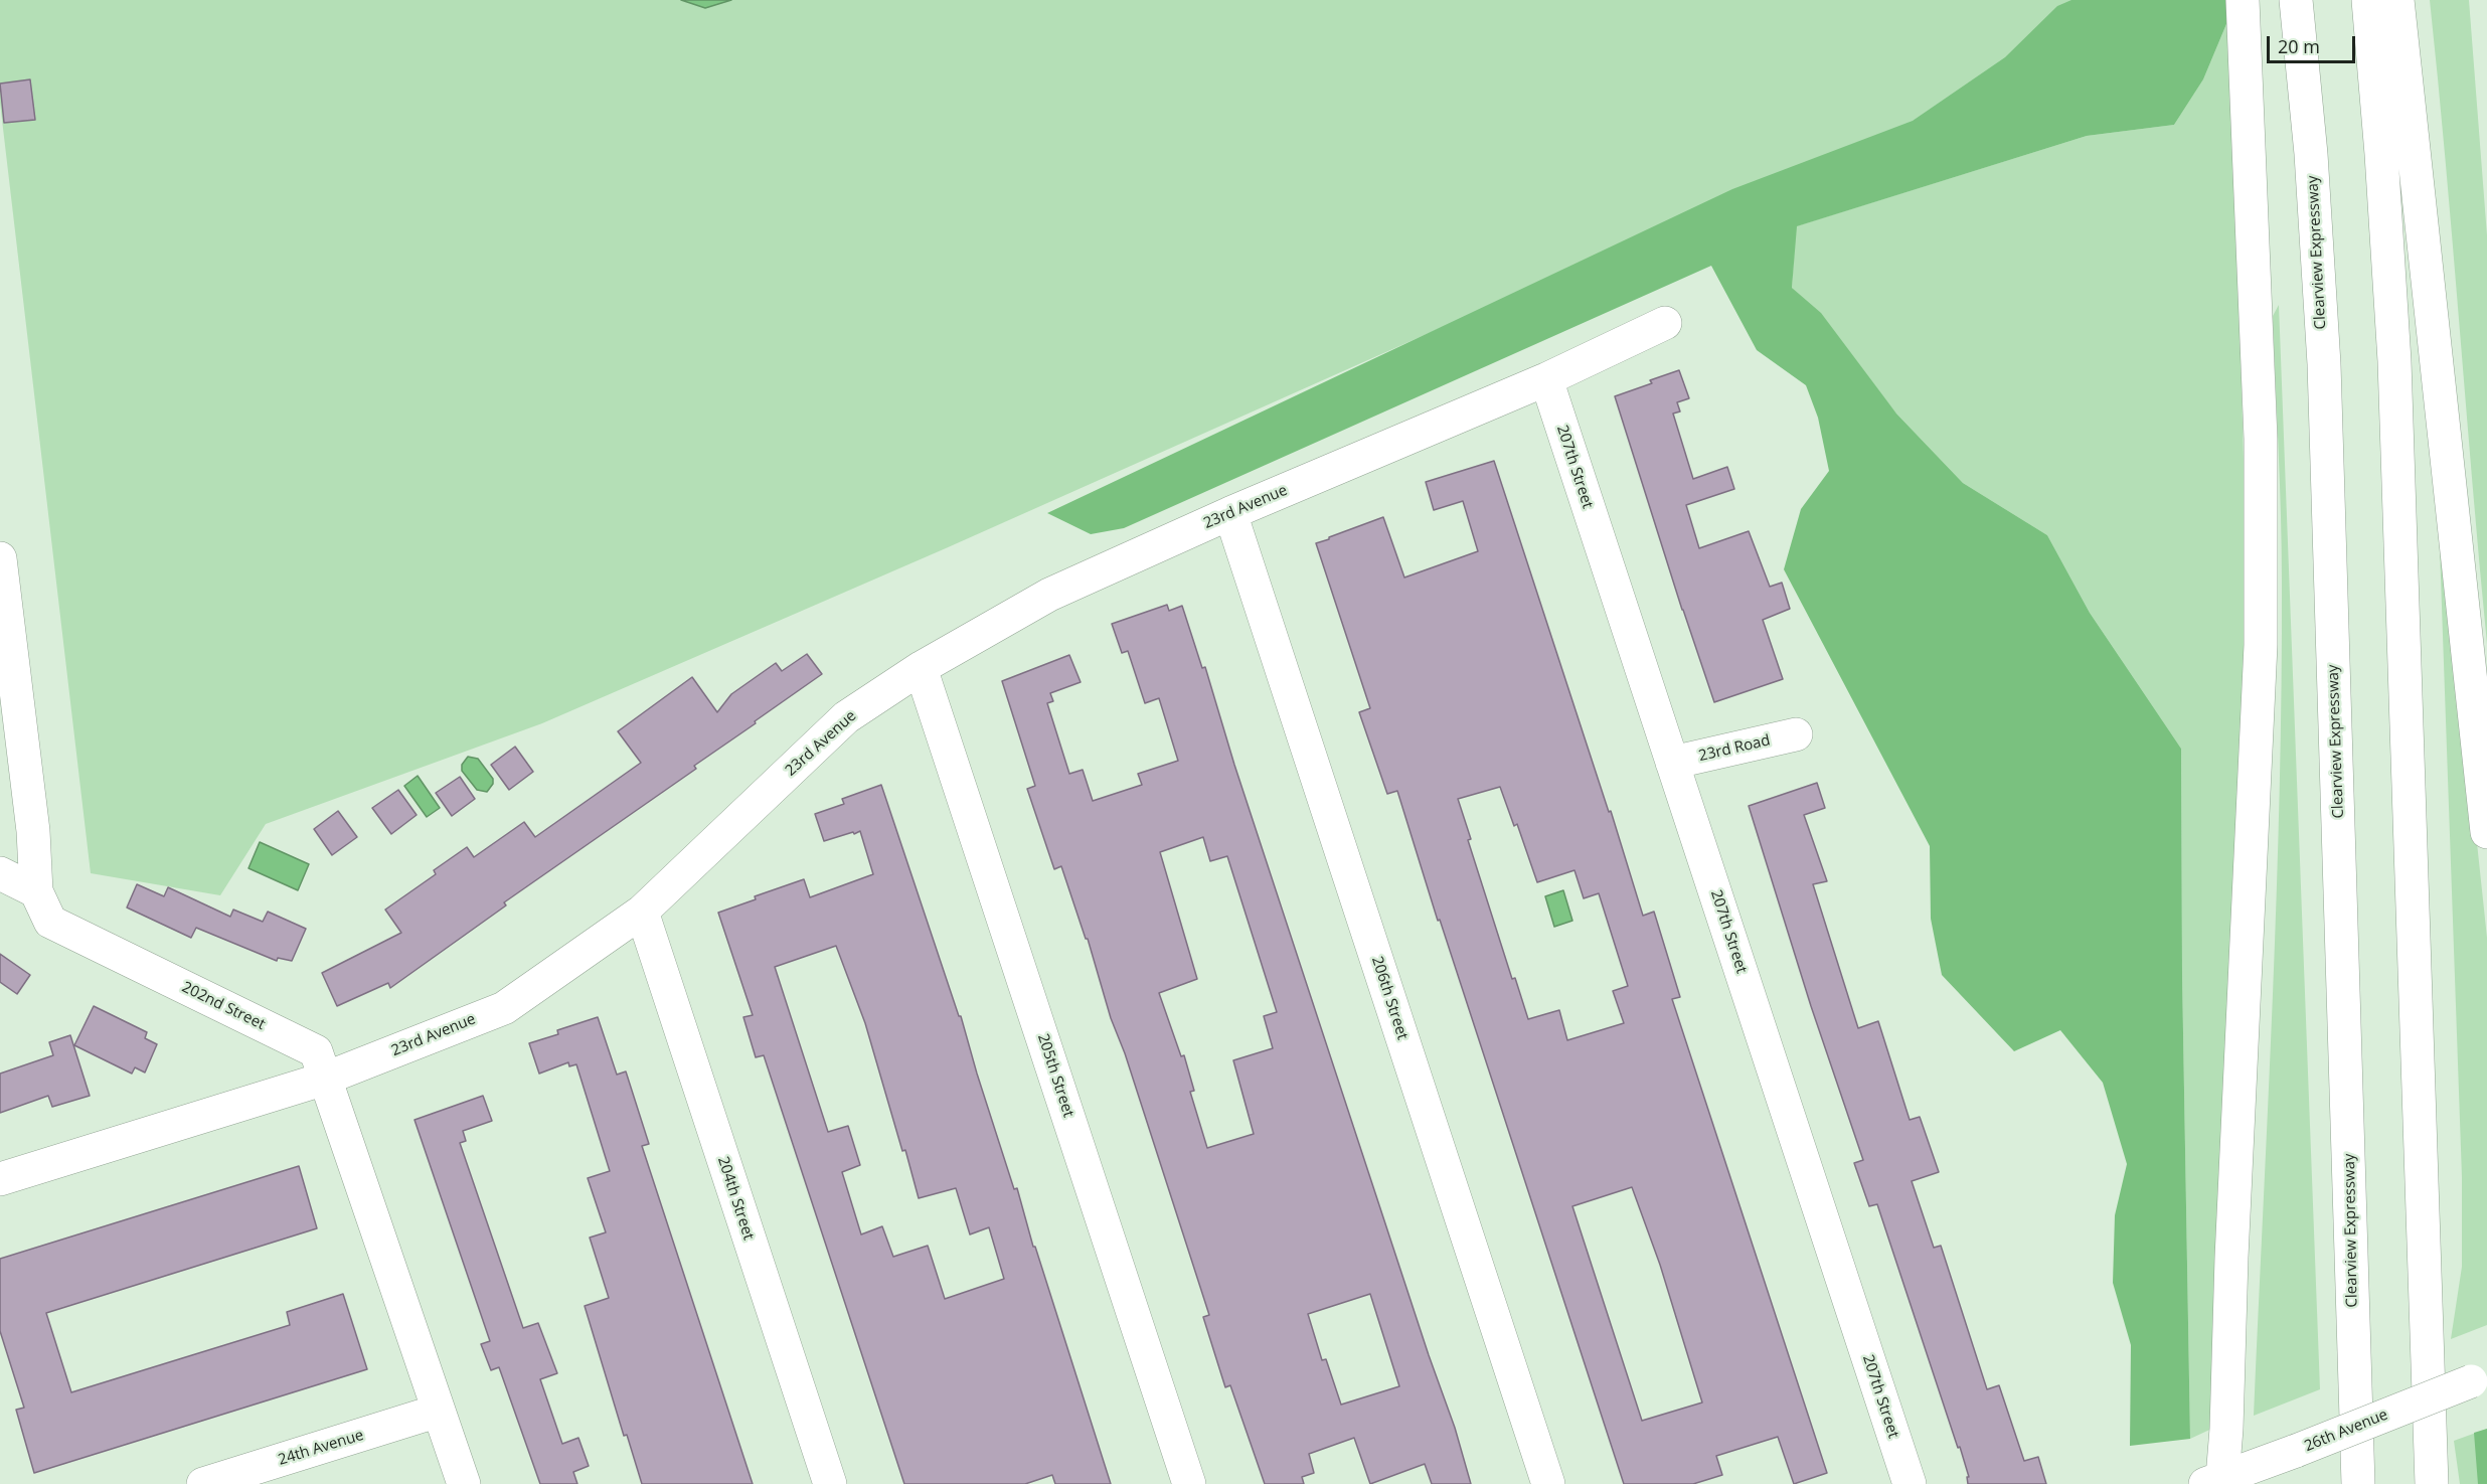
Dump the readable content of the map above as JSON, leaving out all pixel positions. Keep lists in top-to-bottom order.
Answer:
{
  "streets": {
    "main road": [
      "Clearview Expressway",
      "207th Street",
      "23rd Avenue",
      "23rd Road",
      "206th Street",
      "202nd Street",
      "205th Street",
      "204th Street",
      "26th Avenue",
      "24th Avenue"
    ]
  },
  "crossings": [
    ["207th Street", "23rd Avenue"],
    ["207th Street", "23rd Road"],
    ["23rd Avenue", "206th Street"],
    ["23rd Avenue", "202nd Street"],
    ["23rd Avenue", "205th Street"],
    ["23rd Avenue", "204th Street"],
    ["202nd Street", "24th Avenue"]
  ],
  "scale_bar": "20 m"
}
